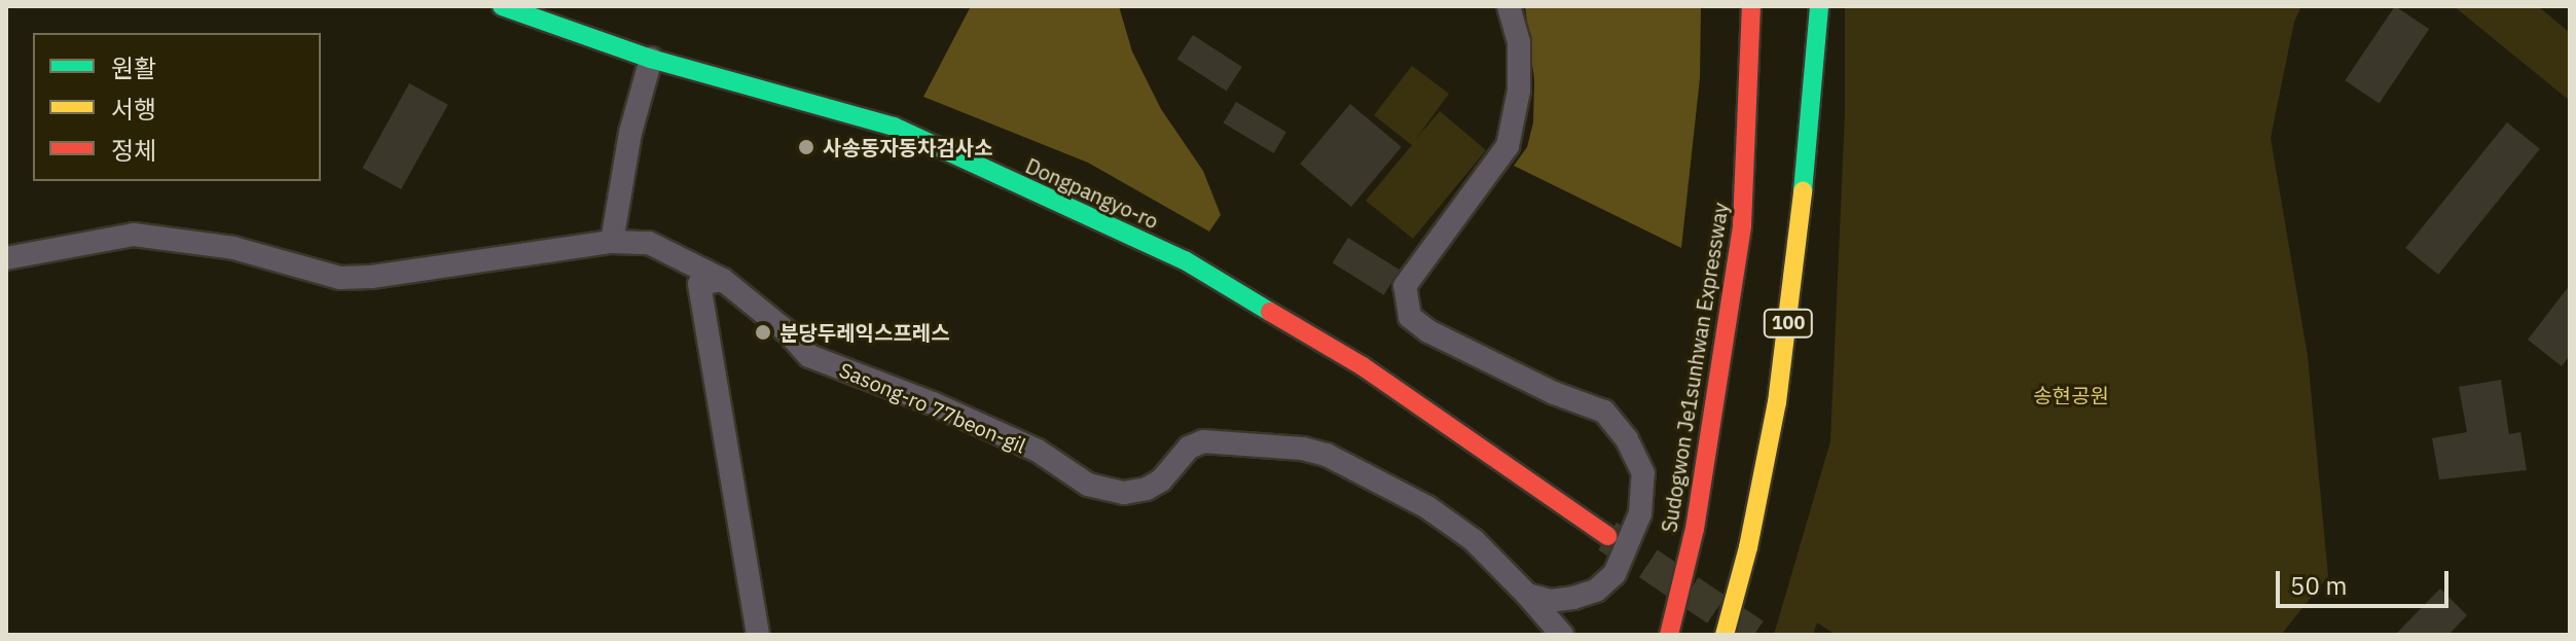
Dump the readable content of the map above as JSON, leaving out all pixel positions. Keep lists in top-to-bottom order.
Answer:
{
  "streets": {
    "main road": ["Dongpangyo-ro", "100", "Sudogwon Je1sunhwan Expressway"],
    "street": ["Sasong-ro 77beon-gil"]
  },
  "parks": ["송현공원"],
  "places": ["사송동자동차검사소", "분당두레익스프레스"],
  "legend": ["원활", "서행", "정체"],
  "scale_bar": "50 m"
}
